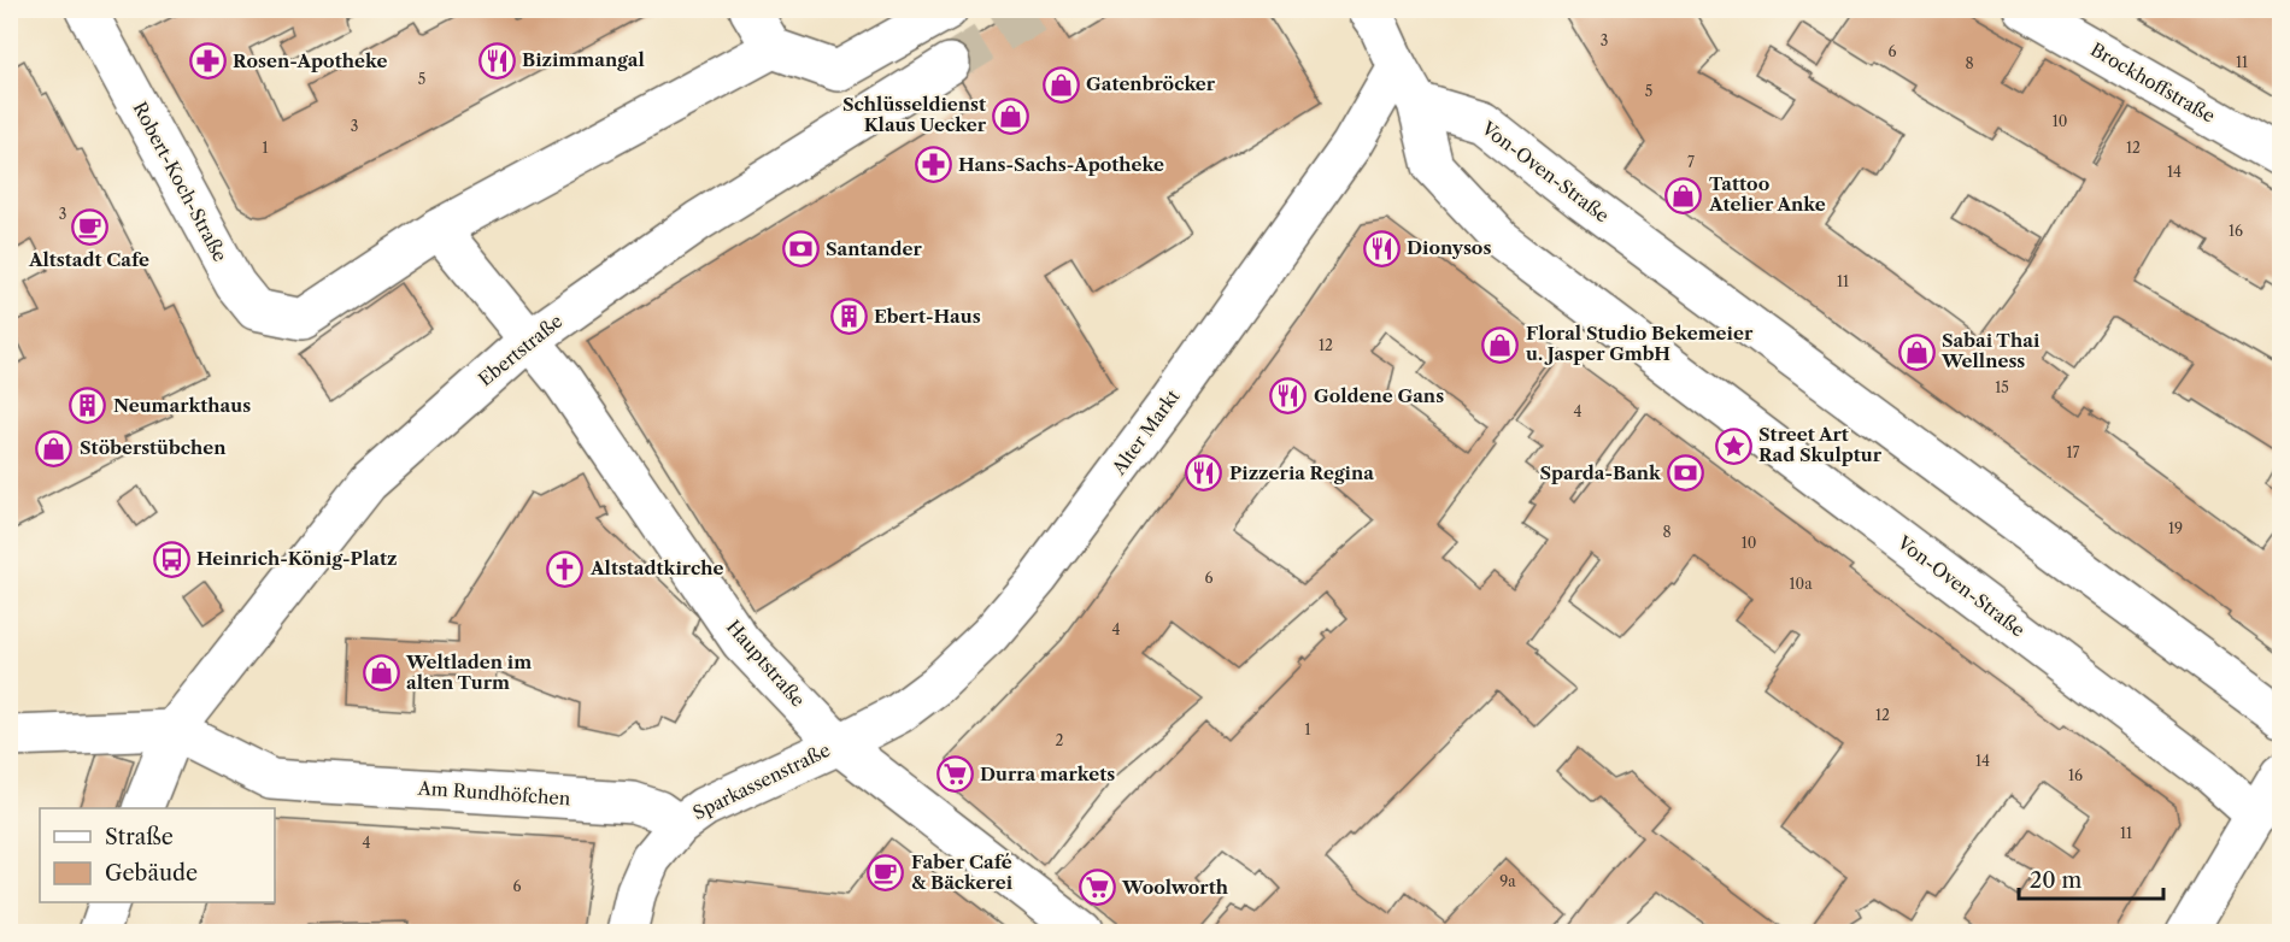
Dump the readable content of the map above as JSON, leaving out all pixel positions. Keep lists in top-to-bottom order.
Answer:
{
  "streets": {
    "street": [
      "Brockhoffstraße",
      "Von-Oven-Straße",
      "Robert-Koch-Straße",
      "Ebertstraße",
      "Alter Markt",
      "Hauptstraße",
      "Sparkassenstraße",
      "Am Rundhöfchen"
    ]
  },
  "crossings": [
    ["Robert-Koch-Straße", "Hauptstraße"],
    ["Ebertstraße", "Hauptstraße"],
    ["Ebertstraße", "Am Rundhöfchen"],
    ["Alter Markt", "Hauptstraße"],
    ["Alter Markt", "Sparkassenstraße"],
    ["Hauptstraße", "Sparkassenstraße"],
    ["Sparkassenstraße", "Am Rundhöfchen"]
  ],
  "places": {
    "restaurant": [
      "Bizimmangal",
      "Dionysos",
      "Goldene Gans",
      "Pizzeria Regina"
    ],
    "pharmacy": ["Rosen-Apotheke", "Hans-Sachs-Apotheke"],
    "shop": [
      "Gatenbröcker",
      "Schlüsseldienst Klaus Uecker",
      "Tattoo Atelier Anke",
      "Floral Studio Bekemeier u. Jasper GmbH",
      "Sabai Thai Wellness",
      "Stöberstübchen",
      "Weltladen im alten Turm"
    ],
    "cafe": ["Altstadt Cafe", "Faber Café & Bäckerei"],
    "bank": ["Santander", "Sparda-Bank"],
    "building": ["Ebert-Haus", "Neumarkthaus"],
    "place": ["Street Art Rad Skulptur"],
    "bus stop": ["Heinrich-König-Platz"],
    "church": ["Altstadtkirche"],
    "supermarket": ["Durra markets", "Woolworth"]
  },
  "house_numbers": [
    "3",
    "6",
    "11",
    "8",
    "5",
    "5",
    "10",
    "3",
    "1",
    "12",
    "7",
    "14",
    "3",
    "16",
    "11",
    "12",
    "15",
    "4",
    "17",
    "19",
    "8",
    "10",
    "6",
    "10a",
    "4",
    "12",
    "1",
    "2",
    "14",
    "16",
    "11",
    "4",
    "9a",
    "6"
  ],
  "legend": ["Straße", "Gebäude"],
  "scale_bar": "20 m"
}
